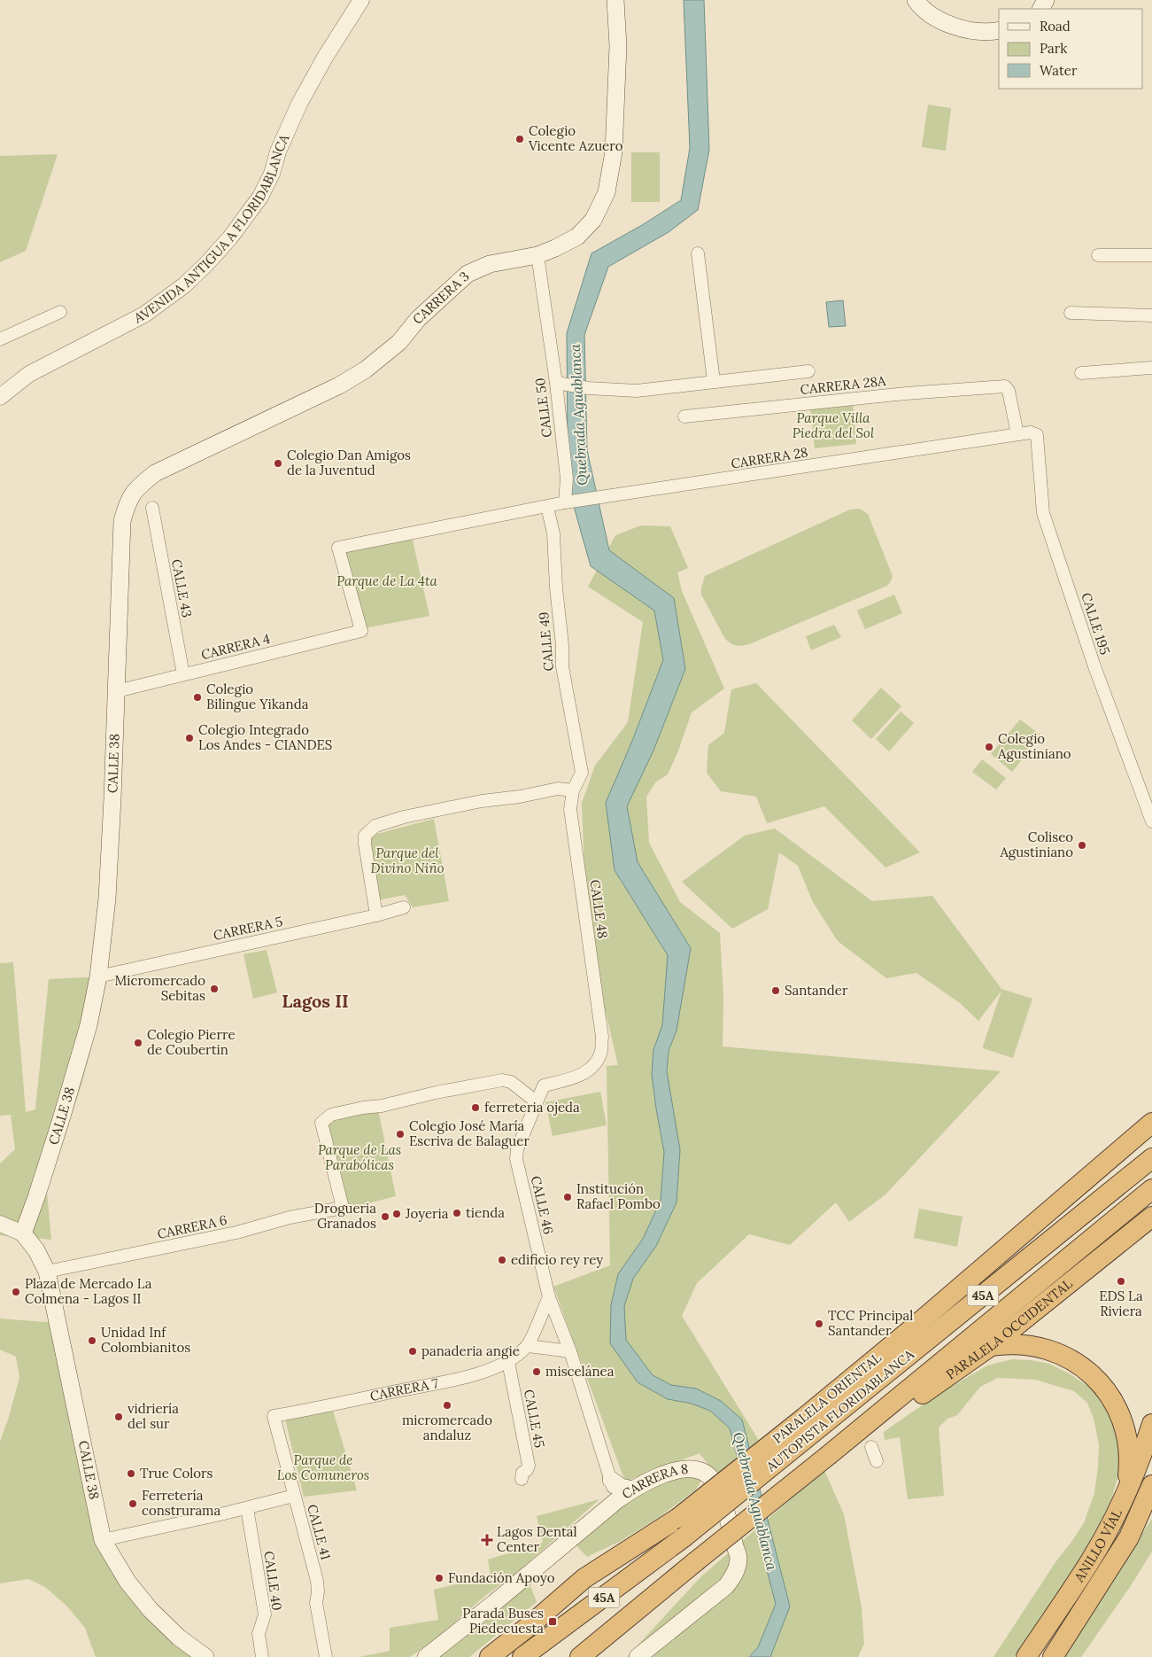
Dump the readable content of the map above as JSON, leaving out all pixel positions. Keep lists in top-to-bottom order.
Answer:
{
  "streets": {
    "highway": [
      "45A",
      "PARALELA OCCIDENTAL",
      "PARALELA ORIENTAL",
      "AUTOPISTA FLORIDABLANCA",
      "ANILLO VÍAL"
    ],
    "main road": ["CARRERA 3", "CALLE 38", "CARRERA 8"],
    "street": [
      "AVENIDA ANTIGUA A FLORIDABLANCA",
      "CARRERA 28A",
      "CALLE 50",
      "CARRERA 28",
      "CALLE 43",
      "CALLE 195",
      "CALLE 49",
      "CARRERA 4",
      "CALLE 48",
      "CARRERA 5",
      "CALLE 46",
      "CARRERA 6",
      "CARRERA 7",
      "CALLE 45",
      "CALLE 41",
      "CALLE 40"
    ]
  },
  "crossings": [
    ["CARRERA 3", "CALLE 50"],
    ["CARRERA 3", "CALLE 38"],
    ["CARRERA 28A", "CARRERA 28"],
    ["CALLE 50", "CARRERA 28"],
    ["CARRERA 28", "CALLE 195"],
    ["CALLE 43", "CARRERA 4"],
    ["CALLE 49", "CARRERA 4"],
    ["CALLE 49", "CALLE 48"],
    ["CARRERA 4", "CALLE 38"],
    ["CALLE 38", "CARRERA 5"],
    ["CALLE 38", "CARRERA 6"],
    ["CALLE 48", "CALLE 46"],
    ["CALLE 46", "CARRERA 6"],
    ["CALLE 46", "CARRERA 7"],
    ["CALLE 46", "CARRERA 8"],
    ["PARALELA OCCIDENTAL", "AUTOPISTA FLORIDABLANCA"],
    ["CARRERA 7", "CALLE 45"],
    ["CARRERA 7", "CALLE 41"],
    ["PARALELA ORIENTAL", "AUTOPISTA FLORIDABLANCA"]
  ],
  "districts": ["Lagos II"],
  "water": ["Quebrada Aguablanca"],
  "parks": [
    "Parque Villa Piedra del Sol",
    "Parque de La 4ta",
    "Parque del Divino Niño",
    "Parque de Las Parabólicas",
    "Parque de Los Comuneros"
  ],
  "places": {
    "other": [
      "Colegio Vicente Azuero",
      "Colegio Dan Amigos de la Juventud",
      "Colegio Bilingue Yikanda",
      "Colegio Integrado Los Andes - CIANDES",
      "Colegio Agustiniano",
      "Coliseo Agustiniano",
      "Micromercado Sebitas",
      "Santander",
      "Colegio Pierre de Coubertin",
      "ferreteria ojeda",
      "Colegio José María Escriva de Balaguer",
      "Institución Rafael Pombo",
      "tienda",
      "Joyeria",
      "Drogueria Granados",
      "edificio rey rey",
      "EDS La Riviera",
      "Plaza de Mercado La Colmena - Lagos II",
      "TCC Principal Santander",
      "Unidad Inf Colombianitos",
      "panaderia angie",
      "miscelánea",
      "micromercado andaluz",
      "vidriería del sur",
      "True Colors",
      "Ferretería construrama",
      "Fundación Apoyo"
    ],
    "health": ["Lagos Dental Center"],
    "transit": ["Parada Buses Piedecuesta"]
  },
  "legend": ["Road", "Park", "Water"]
}
